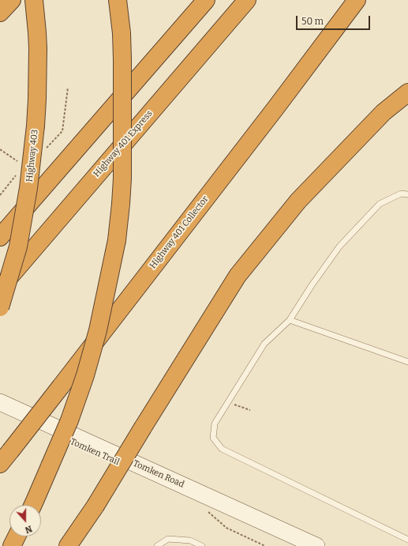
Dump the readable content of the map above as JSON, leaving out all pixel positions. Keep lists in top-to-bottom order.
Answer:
{
  "streets": {
    "highway": ["Highway 401 Express", "Highway 403", "Highway 401 Collector"],
    "main road": ["Tomken Road"]
  },
  "scale_bar": "50 m",
  "north": "bottom"
}
